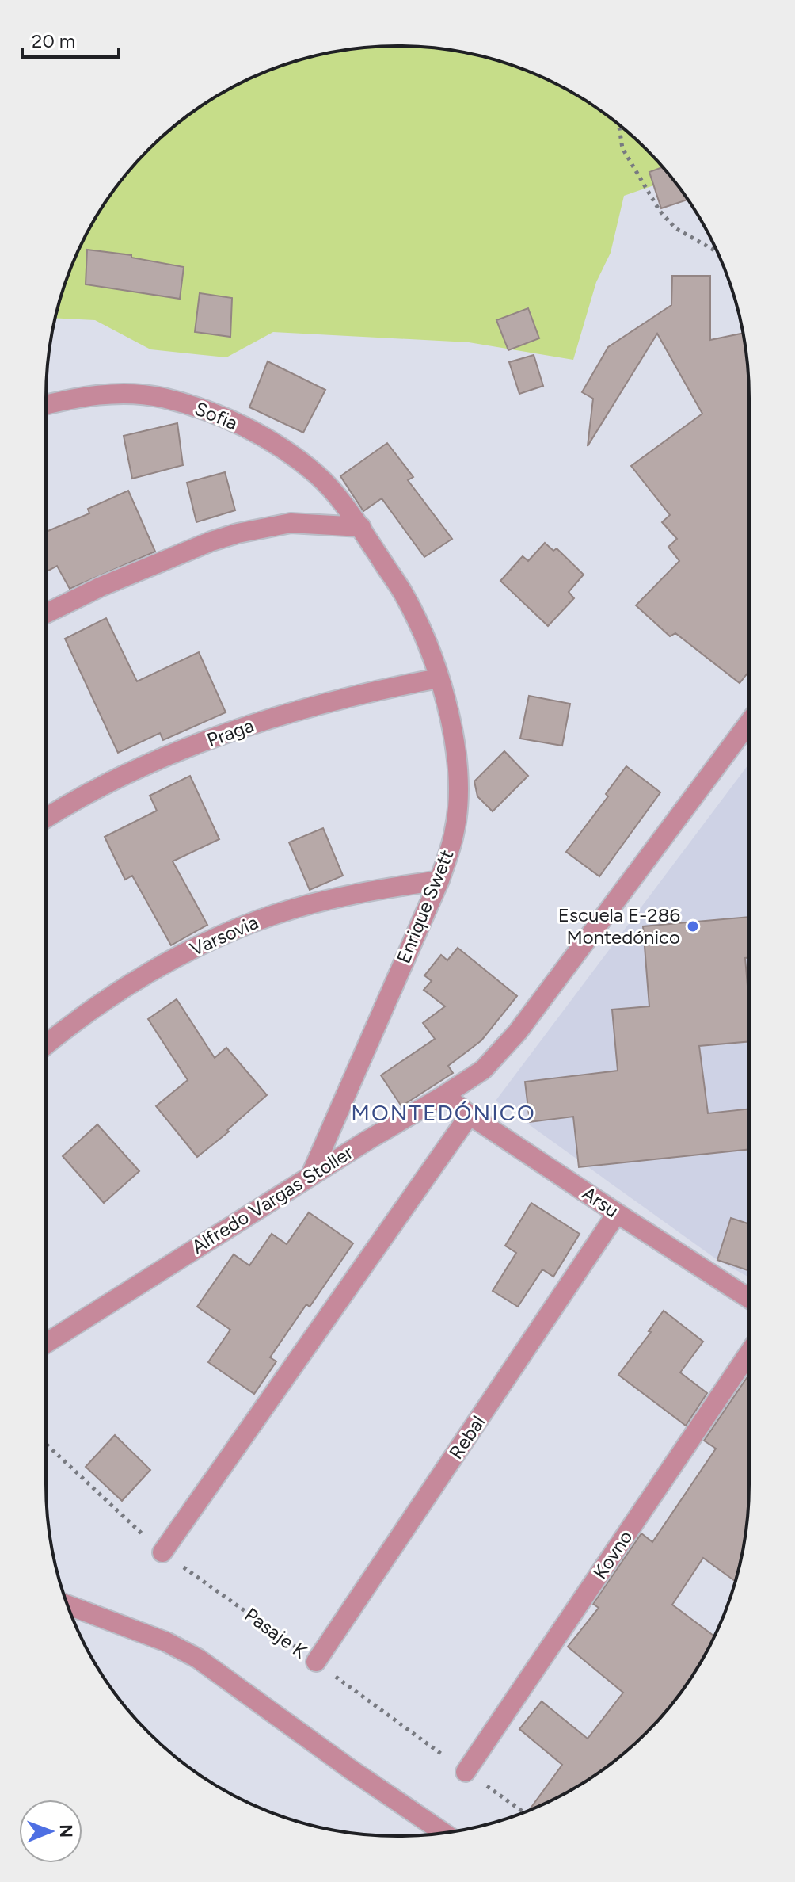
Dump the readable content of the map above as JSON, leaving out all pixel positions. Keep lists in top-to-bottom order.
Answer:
{
  "streets": {
    "street": [
      "Sofia",
      "Praga",
      "Enrique Swett",
      "Varsovia",
      "Alfredo Vargas Stoller",
      "Arsu",
      "Rebal",
      "Kovno"
    ],
    "path": ["Pasaje K"]
  },
  "crossings": [
    ["Sofia", "Enrique Swett"],
    ["Praga", "Enrique Swett"],
    ["Enrique Swett", "Varsovia"],
    ["Enrique Swett", "Alfredo Vargas Stoller"],
    ["Alfredo Vargas Stoller", "Arsu"],
    ["Arsu", "Rebal"],
    ["Rebal", "Pasaje K"],
    ["Kovno", "Pasaje K"]
  ],
  "districts": ["MONTEDÓNICO"],
  "places": ["Escuela E-286 Montedónico"],
  "scale_bar": "20 m",
  "north": "right"
}
